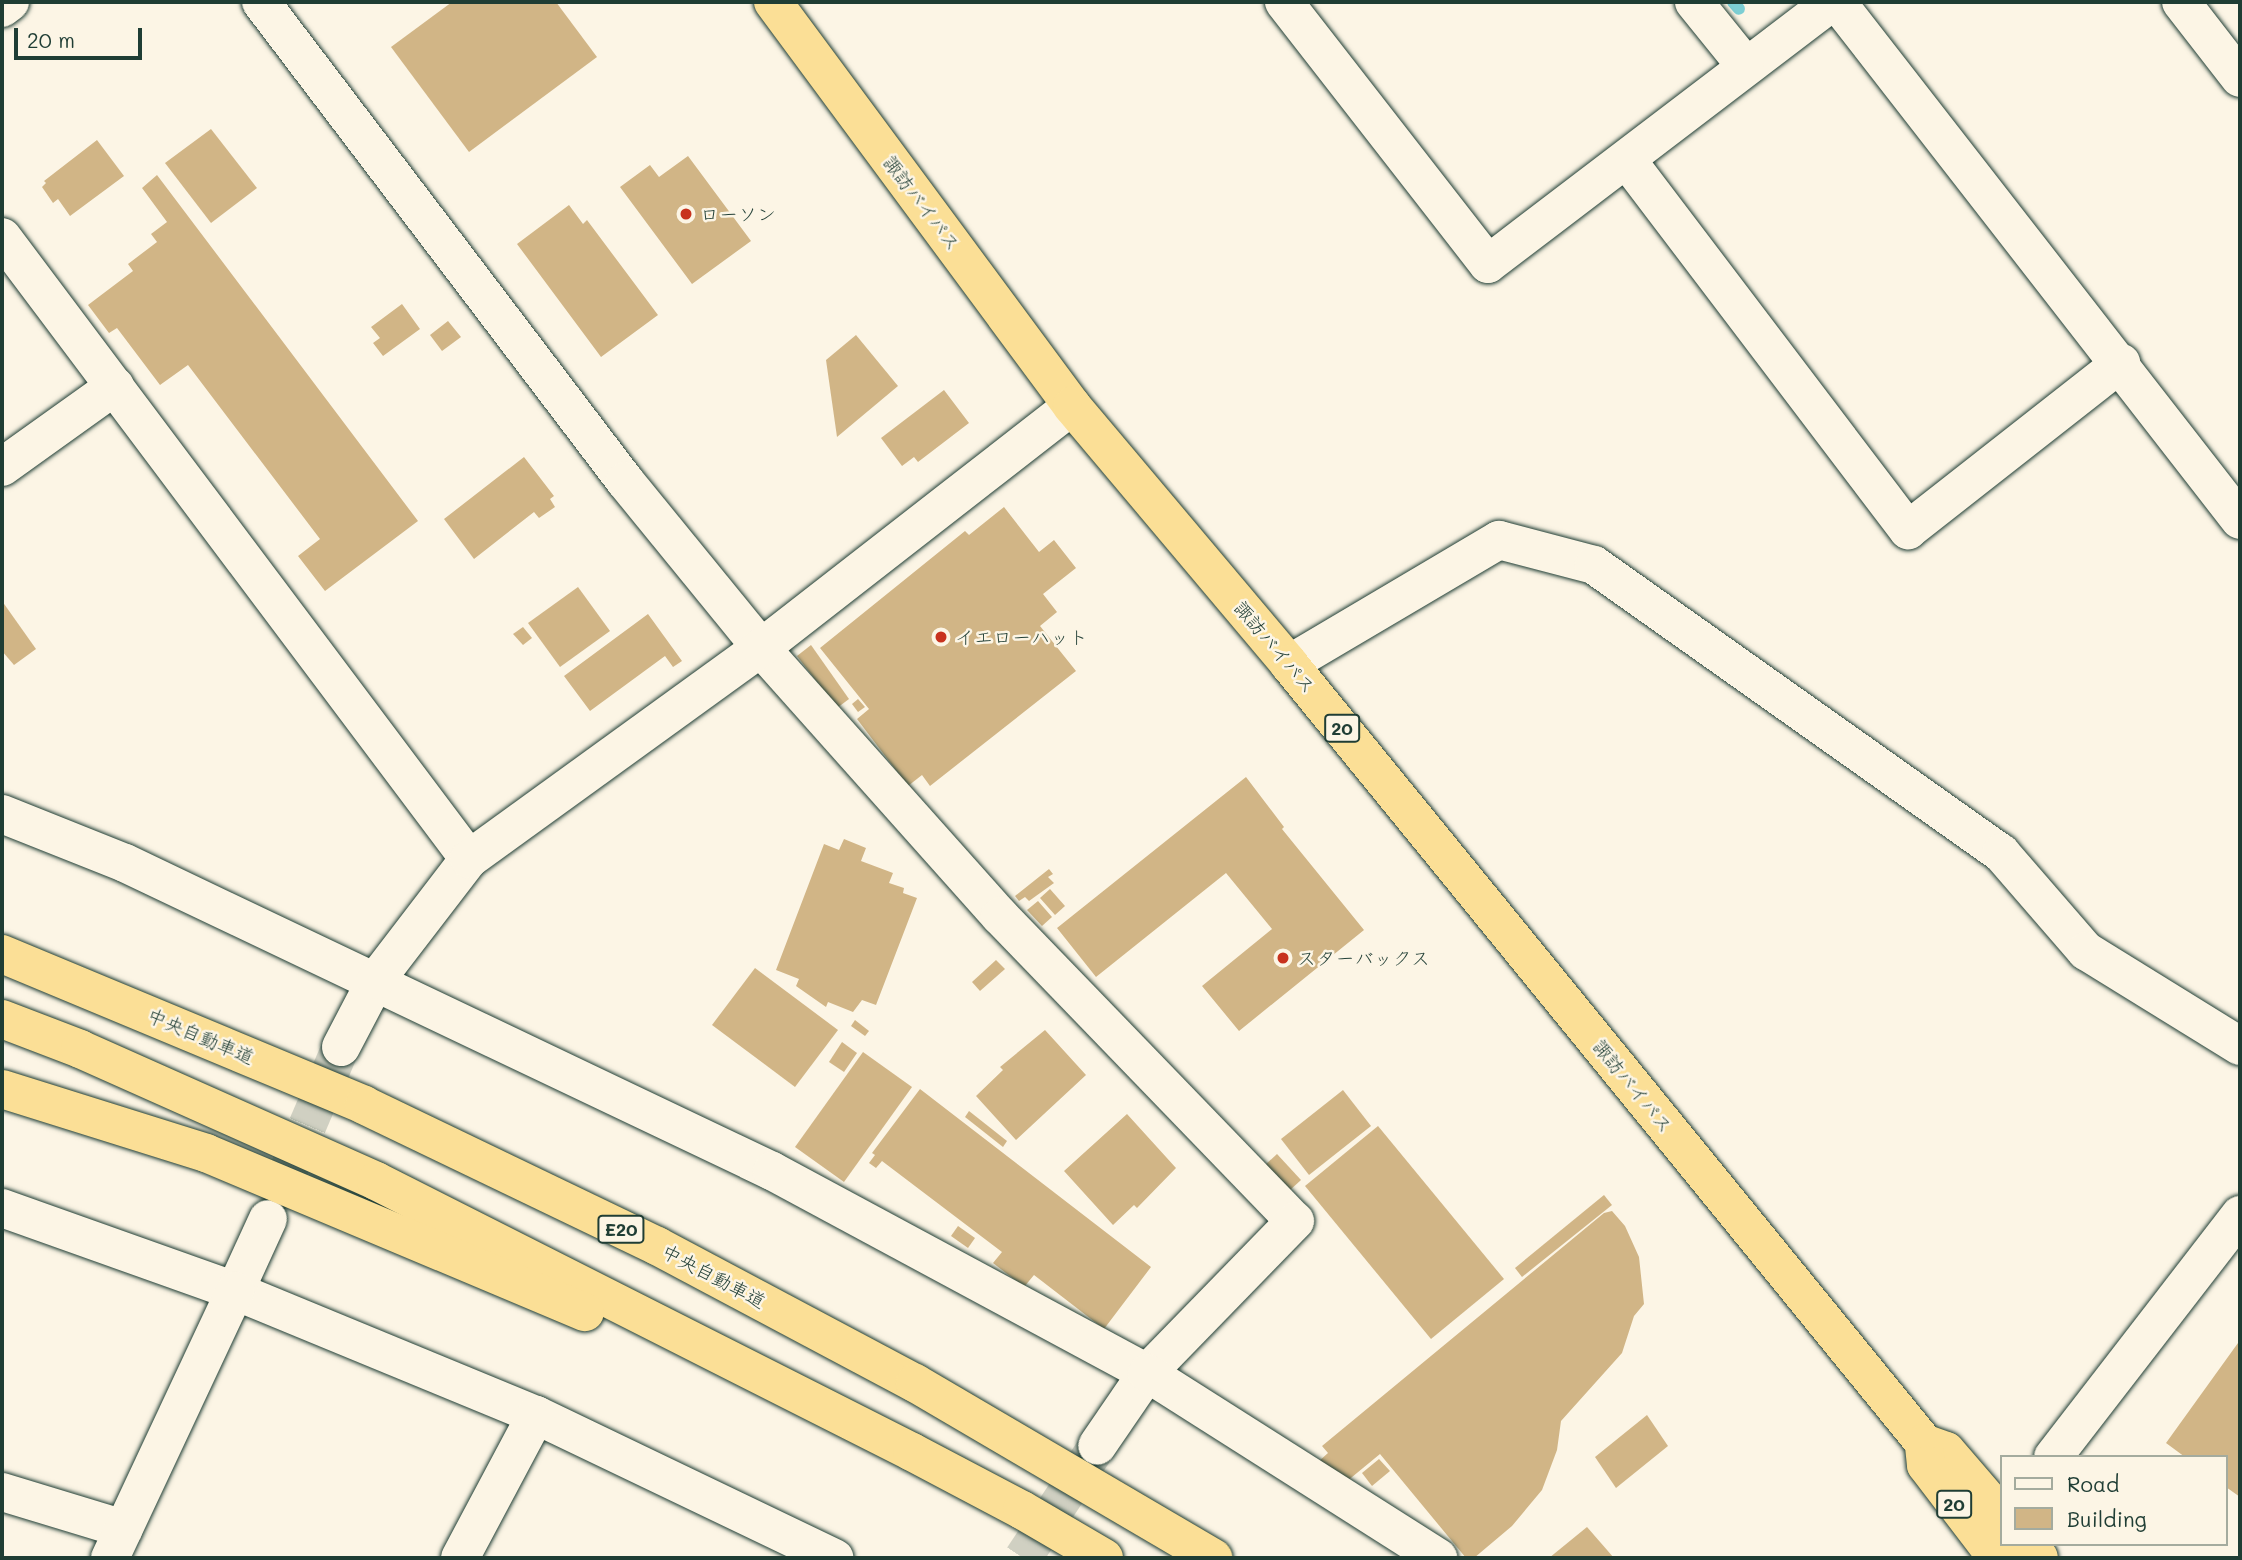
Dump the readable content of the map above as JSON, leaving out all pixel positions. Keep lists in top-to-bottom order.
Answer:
{
  "streets": {
    "highway": [
      "諏訪バイパス",
      "20",
      "中央自動車道",
      "E20"
    ]
  },
  "places": ["ローソン", "イエローハット", "スターバックス"],
  "legend": ["Road", "Building"],
  "scale_bar": "20 m"
}
